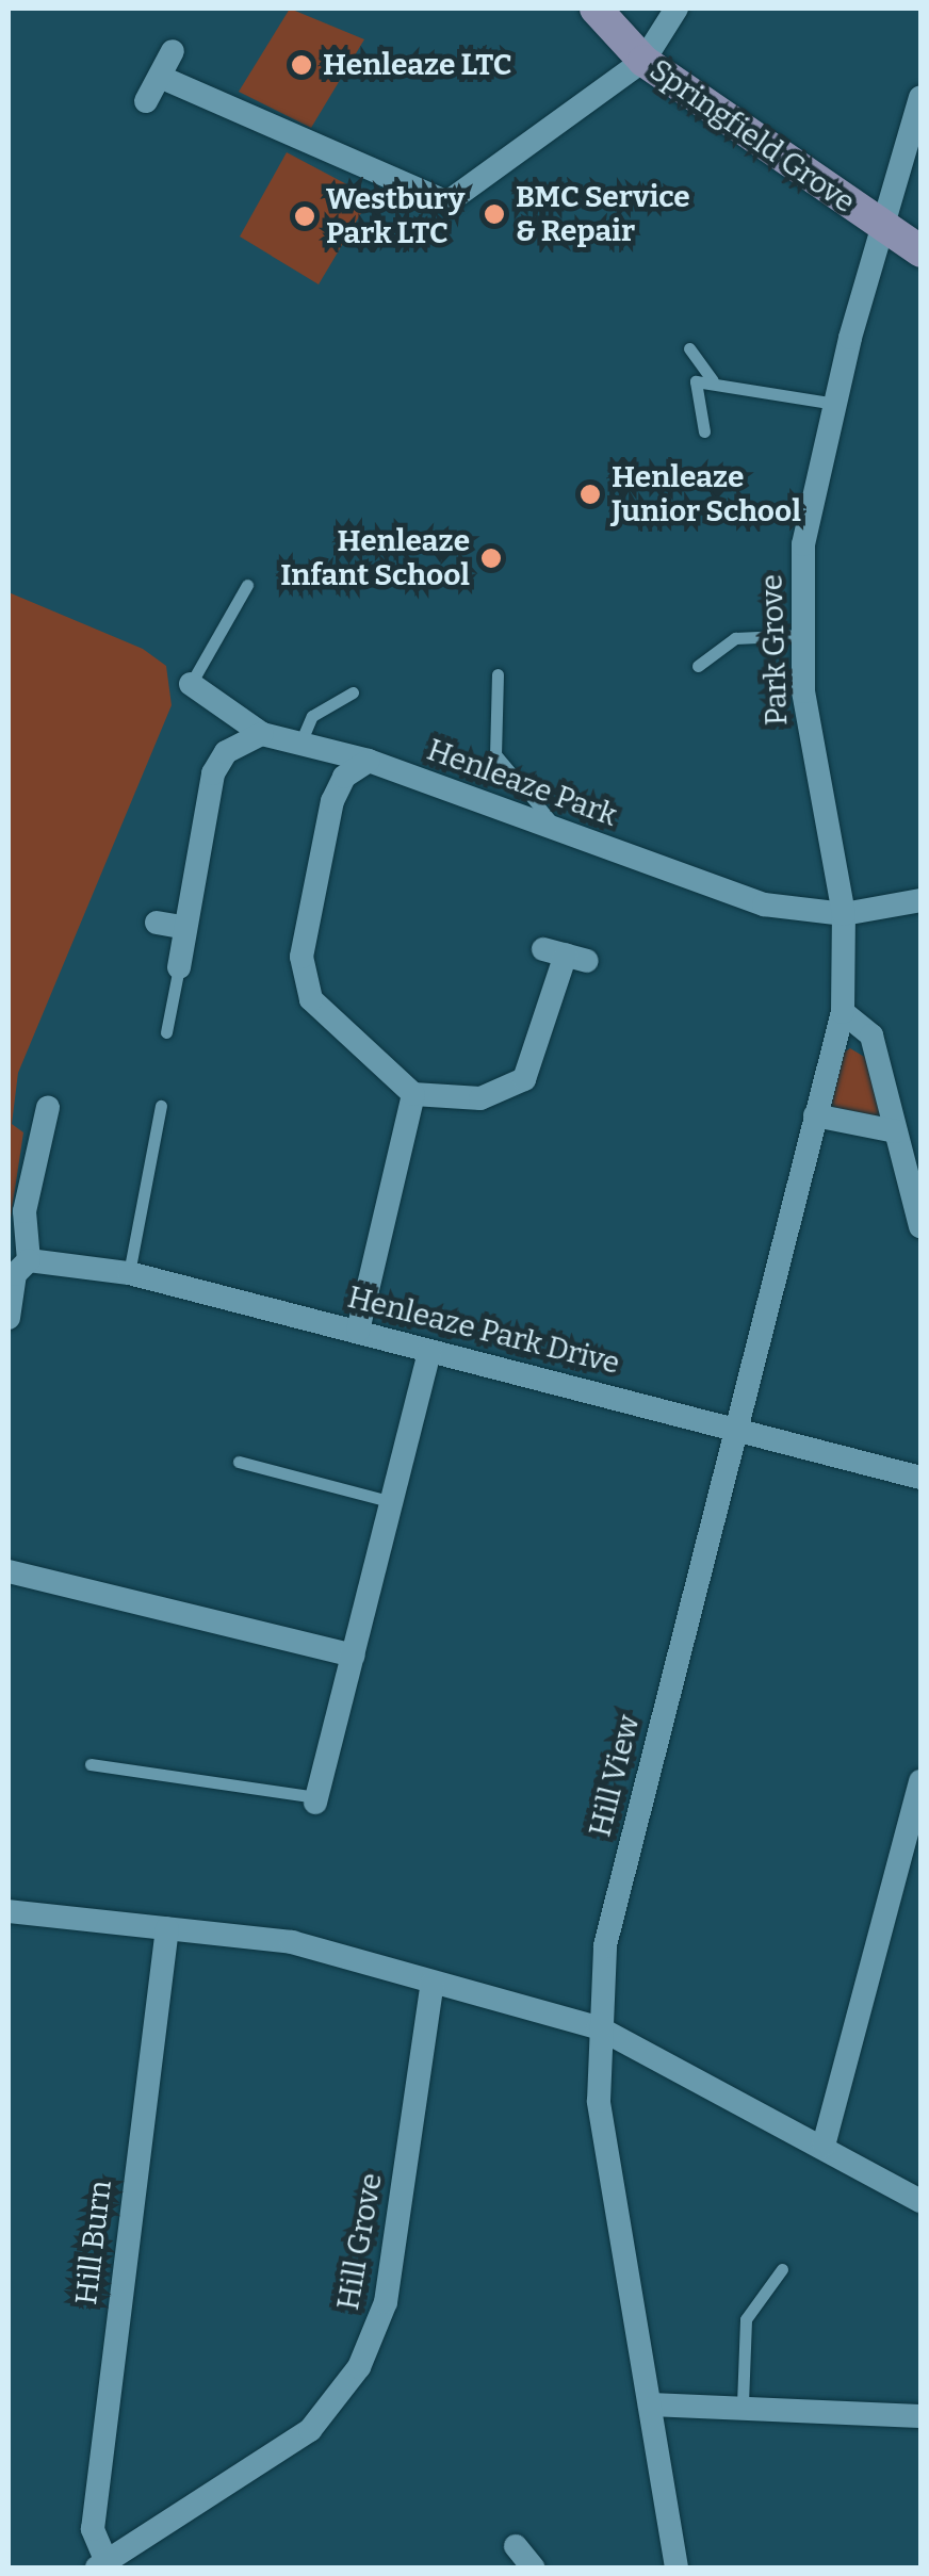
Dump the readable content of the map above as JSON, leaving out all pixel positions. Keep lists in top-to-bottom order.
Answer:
{
  "streets": {
    "street": [
      "Springfield Grove",
      "Park Grove",
      "Henleaze Park",
      "Henleaze Park Drive",
      "Hill View",
      "Hill Grove",
      "Hill Burn"
    ]
  },
  "crossings": [
    ["Springfield Grove", "Park Grove"],
    ["Park Grove", "Henleaze Park"],
    ["Park Grove", "Hill View"],
    ["Henleaze Park Drive", "Hill View"],
    ["Hill Grove", "Hill Burn"]
  ],
  "places": [
    "Henleaze LTC",
    "BMC Service & Repair",
    "Westbury Park LTC",
    "Henleaze Junior School",
    "Henleaze Infant School"
  ]
}
